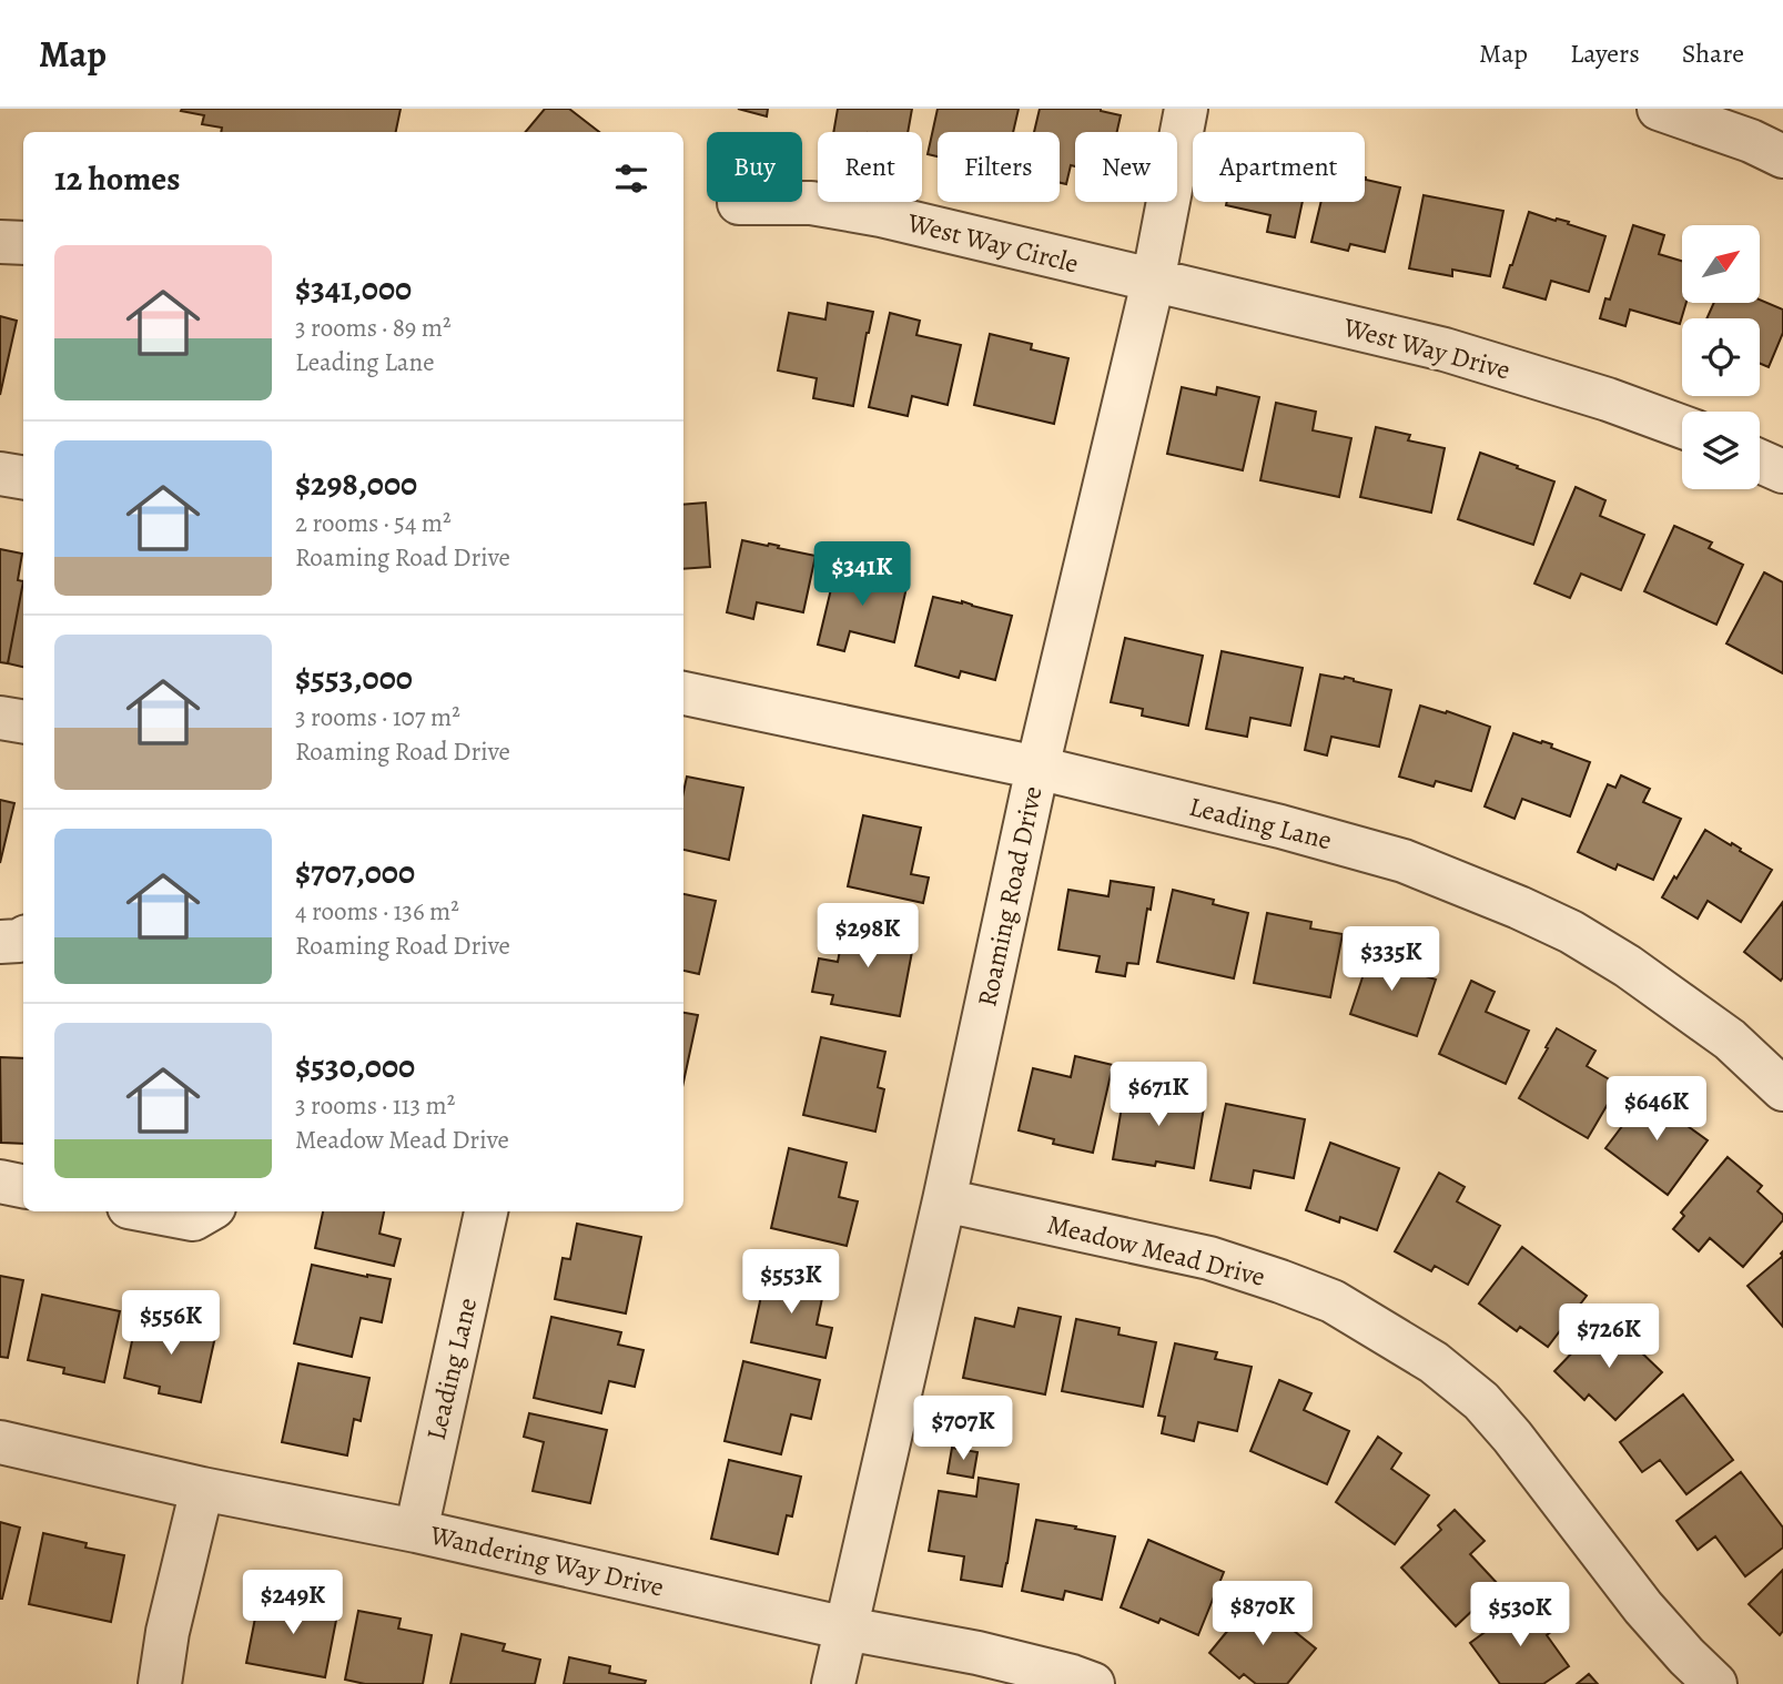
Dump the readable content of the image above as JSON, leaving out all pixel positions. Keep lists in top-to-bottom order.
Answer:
{
  "streets": {
    "street": [
      "West Way Circle",
      "West Way Drive",
      "Leading Lane",
      "Roaming Road Drive",
      "Meadow Mead Drive",
      "Wandering Way Drive"
    ]
  },
  "crossings": [
    ["West Way Circle", "West Way Drive"],
    ["West Way Circle", "Roaming Road Drive"],
    ["West Way Drive", "Roaming Road Drive"],
    ["Leading Lane", "Roaming Road Drive"],
    ["Leading Lane", "Wandering Way Drive"],
    ["Roaming Road Drive", "Meadow Mead Drive"],
    ["Roaming Road Drive", "Wandering Way Drive"]
  ],
  "north": "top right",
  "page": {
    "header": "Map",
    "nav": ["Map", "Layers", "Share"],
    "chip": [
      "Buy",
      "Rent",
      "Filters",
      "New",
      "Apartment"
    ],
    "heading": "12 homes",
    "list": [
      {
        "name": "$341,000",
        "note": "3 rooms · 89 m² · Leading Lane"
      },
      {
        "name": "$298,000",
        "note": "2 rooms · 54 m² · Roaming Road Drive"
      },
      {
        "name": "$553,000",
        "note": "3 rooms · 107 m² · Roaming Road Drive"
      },
      {
        "name": "$707,000",
        "note": "4 rooms · 136 m² · Roaming Road Drive"
      },
      {
        "name": "$530,000",
        "note": "3 rooms · 113 m² · Meadow Mead Drive"
      }
    ],
    "price": [
      "$341K",
      "$298K",
      "$335K",
      "$671K",
      "$646K",
      "$553K",
      "$556K",
      "$726K",
      "$707K",
      "$249K",
      "$870K",
      "$530K"
    ]
  }
}
